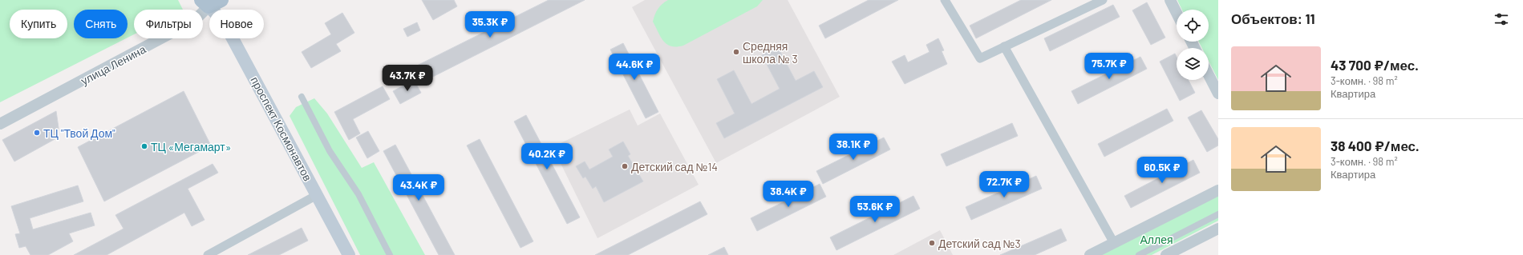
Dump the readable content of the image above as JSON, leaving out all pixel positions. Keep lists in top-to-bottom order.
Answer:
{
  "streets": {
    "main road": ["проспект Космонавтов"],
    "street": ["улица Ленина"]
  },
  "crossings": [
    ["улица Ленина", "проспект Космонавтов"]
  ],
  "parks": ["Аллея"],
  "places": [
    "Средняя школа № 3",
    "ТЦ \"Твой Дом\"",
    "ТЦ «Мегамарт»",
    "Детский сад №14",
    "Детский сад №3"
  ],
  "page": {
    "heading": "Объектов: 11",
    "chip": [
      "Купить",
      "Снять",
      "Фильтры",
      "Новое"
    ],
    "price": [
      "35.3K ₽",
      "75.7K ₽",
      "44.6K ₽",
      "43.7K ₽",
      "38.1K ₽",
      "40.2K ₽",
      "60.5K ₽",
      "72.7K ₽",
      "43.4K ₽",
      "38.4K ₽",
      "53.6K ₽"
    ],
    "list": [
      {
        "name": "43 700 ₽/мес.",
        "note": "3-комн. · 98 m² · Квартира"
      },
      {
        "name": "38 400 ₽/мес.",
        "note": "3-комн. · 98 m² · Квартира"
      }
    ]
  }
}
